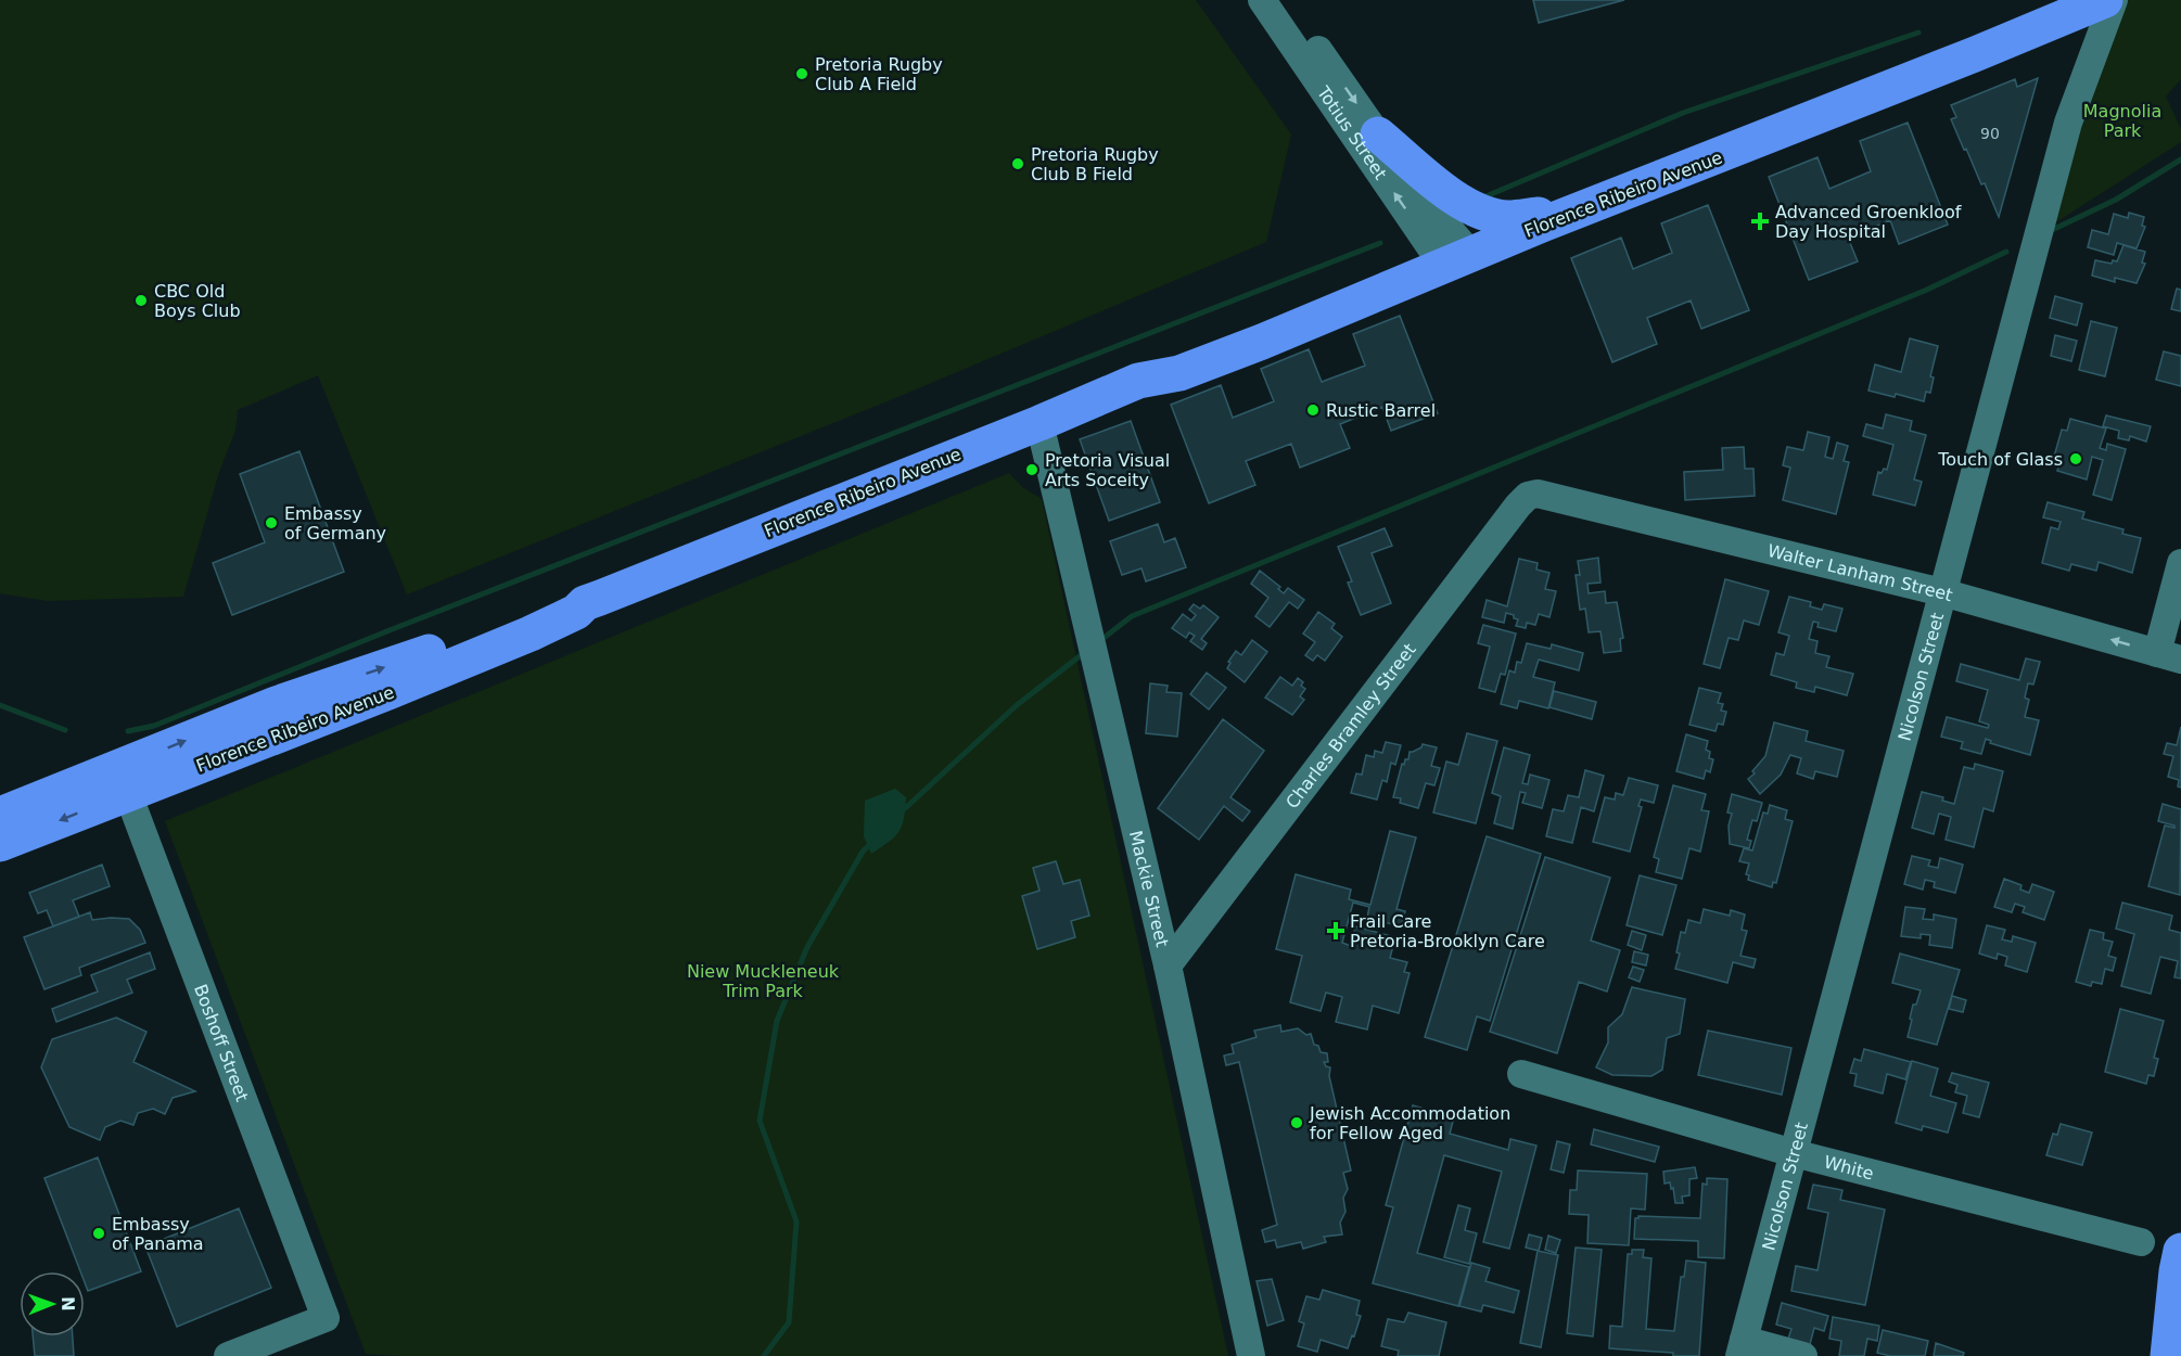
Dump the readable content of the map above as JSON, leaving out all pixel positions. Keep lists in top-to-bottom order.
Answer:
{
  "streets": {
    "main road": ["Florence Ribeiro Avenue"],
    "street": [
      "Totius Street",
      "Walter Lanham Street",
      "Nicolson Street",
      "Charles Bramley Street",
      "Mackie Street",
      "Boshoff Street",
      "White"
    ]
  },
  "crossings": [
    ["Totius Street", "Florence Ribeiro Avenue"],
    ["Florence Ribeiro Avenue", "Mackie Street"],
    ["Florence Ribeiro Avenue", "Boshoff Street"],
    ["Walter Lanham Street", "Nicolson Street"],
    ["Walter Lanham Street", "Charles Bramley Street"],
    ["Nicolson Street", "White"],
    ["Charles Bramley Street", "Mackie Street"]
  ],
  "one_way": ["Walter Lanham Street"],
  "parks": ["Magnolia Park", "Niew Muckleneuk Trim Park"],
  "places": {
    "other": [
      "Pretoria Rugby Club A Field",
      "Pretoria Rugby Club B Field",
      "CBC Old Boys Club",
      "Rustic Barrel",
      "Touch of Glass",
      "Pretoria Visual Arts Soceity",
      "Embassy of Germany",
      "Jewish Accommodation for Fellow Aged",
      "Embassy of Panama"
    ],
    "health": ["Advanced Groenkloof Day Hospital", "Frail Care Pretoria-Brooklyn Care"]
  },
  "house_numbers": ["90"],
  "north": "right"
}
